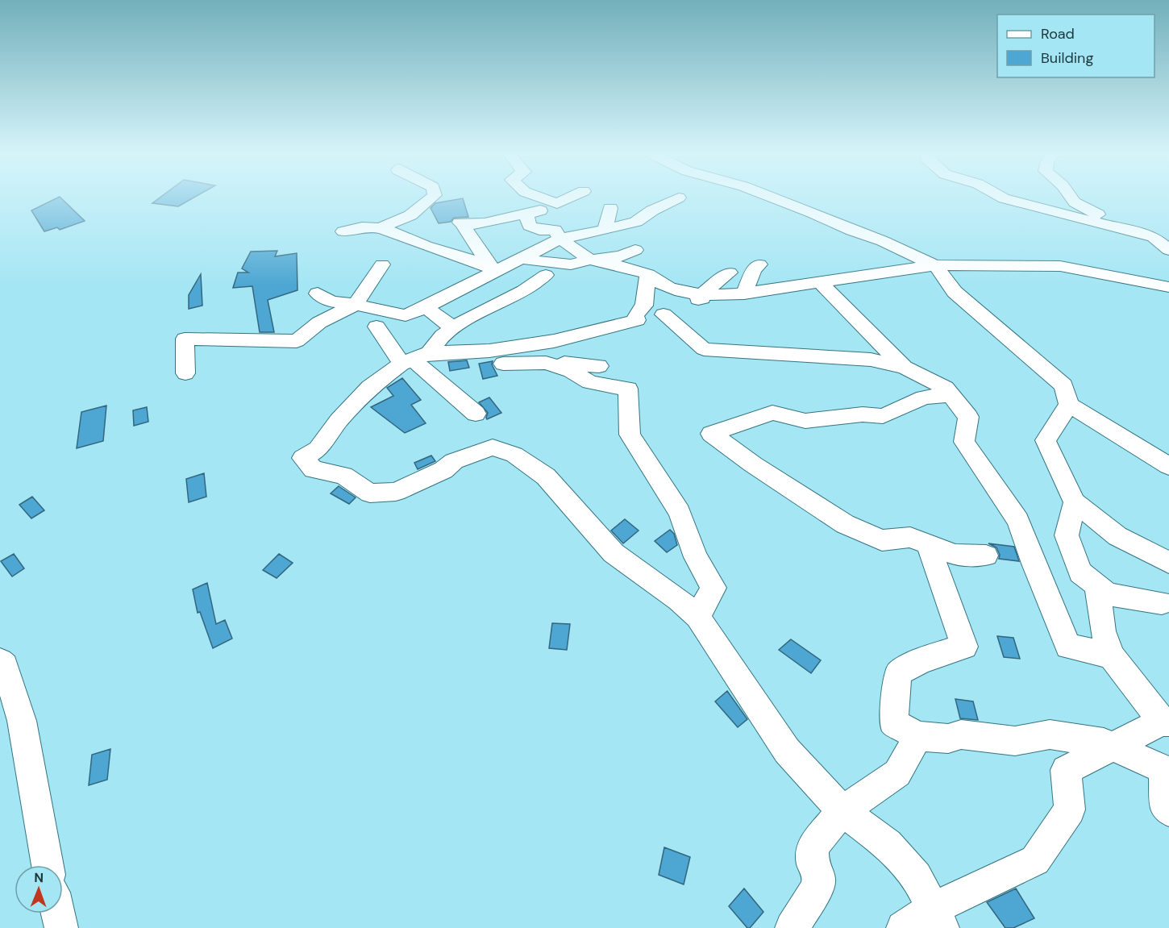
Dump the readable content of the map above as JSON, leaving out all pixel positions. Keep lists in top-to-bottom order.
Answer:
{
  "legend": ["Road", "Building"],
  "north": "top"
}
